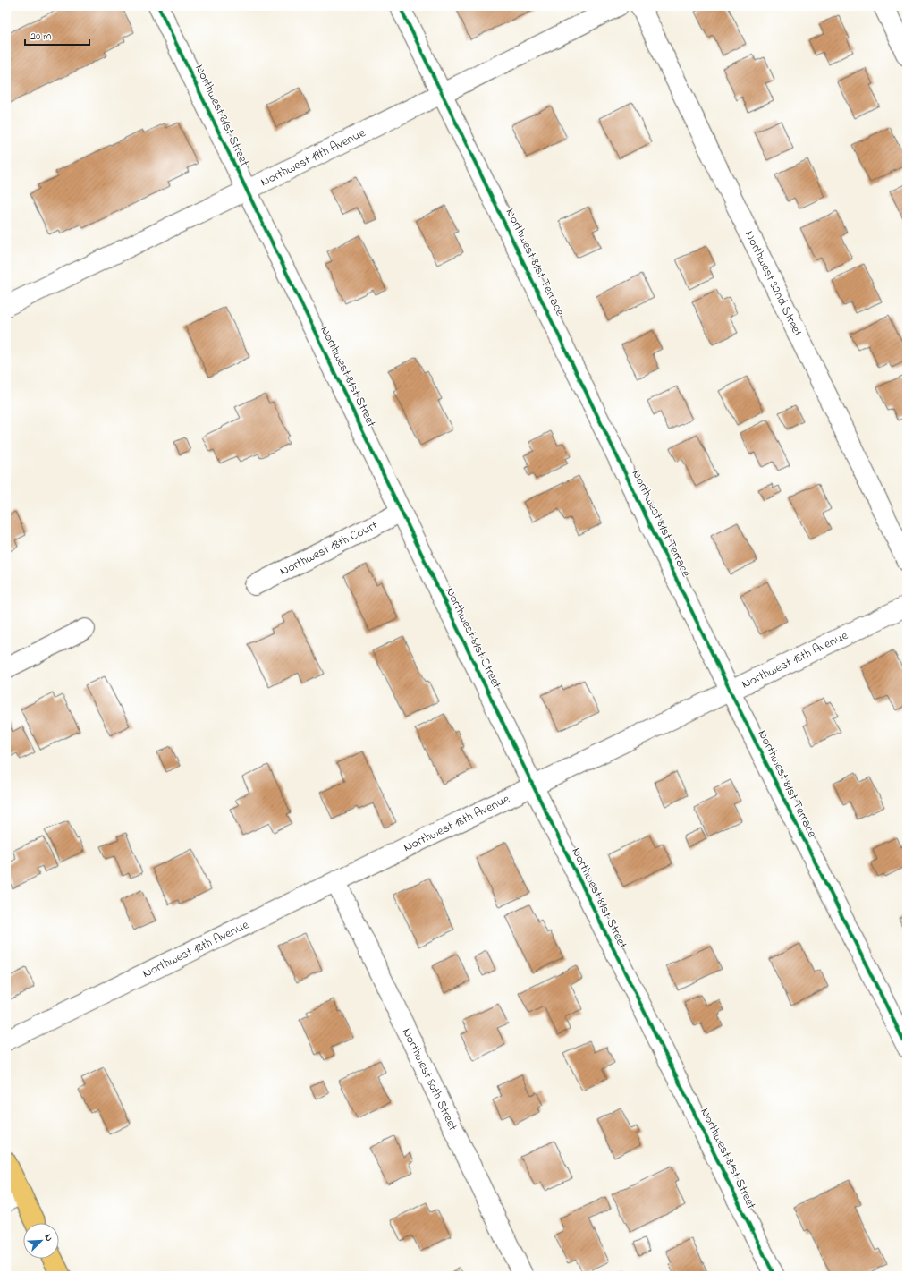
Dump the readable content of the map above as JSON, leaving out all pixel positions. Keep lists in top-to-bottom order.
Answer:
{
  "streets": {
    "street": [
      "Northwest 81st Street",
      "Northwest 19th Avenue",
      "Northwest 81st Terrace",
      "Northwest 82nd Street",
      "Northwest 18th Court",
      "Northwest 18th Avenue",
      "Northwest 80th Street"
    ]
  },
  "crossings": [
    ["Northwest 81st Street", "Northwest 19th Avenue"],
    ["Northwest 81st Street", "Northwest 18th Court"],
    ["Northwest 81st Street", "Northwest 18th Avenue"],
    ["Northwest 19th Avenue", "Northwest 81st Terrace"],
    ["Northwest 81st Terrace", "Northwest 18th Avenue"],
    ["Northwest 18th Avenue", "Northwest 80th Street"]
  ],
  "scale_bar": "20 m",
  "north": "top right"
}
